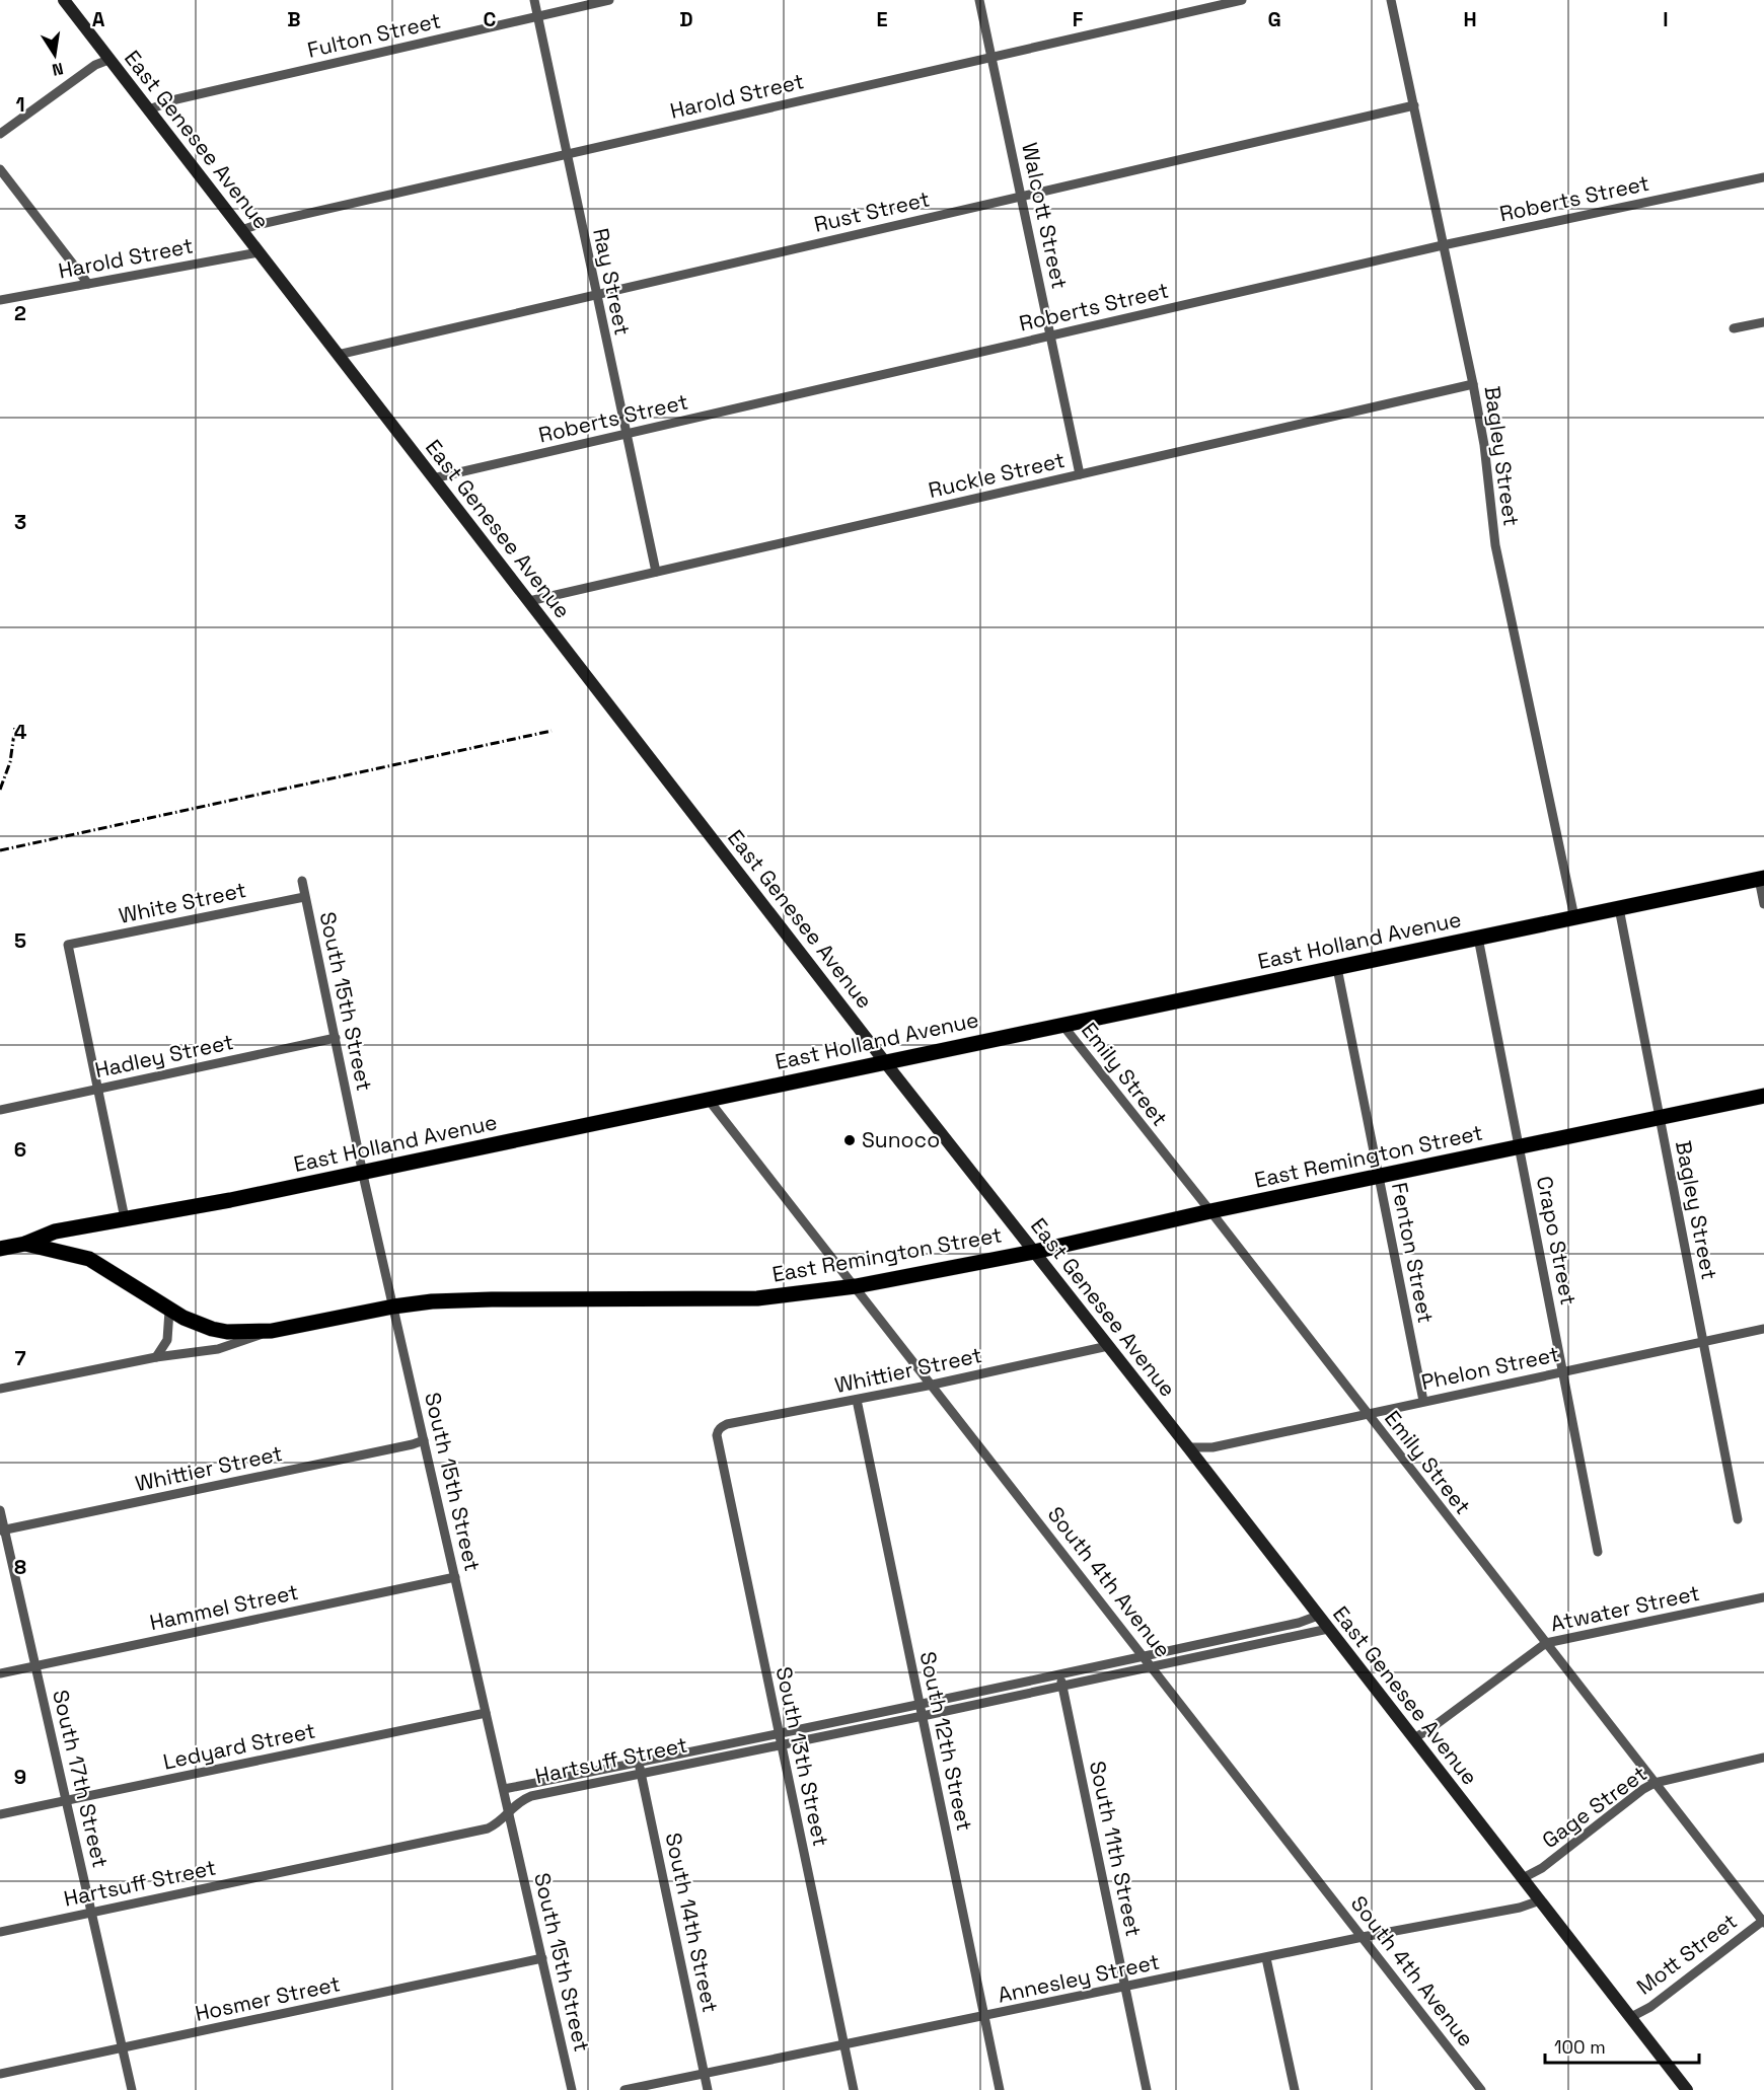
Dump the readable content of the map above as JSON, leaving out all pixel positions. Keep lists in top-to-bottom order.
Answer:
{
  "streets": {
    "highway": ["East Holland Avenue", "East Remington Street"],
    "main road": ["East Genesee Avenue"],
    "street": [
      "Fulton Street",
      "Harold Street",
      "Roberts Street",
      "Rust Street",
      "Walcott Street",
      "Ray Street",
      "Bagley Street",
      "Ruckle Street",
      "White Street",
      "South 15th Street",
      "Hadley Street",
      "Emily Street",
      "Crapo Street",
      "Fenton Street",
      "Phelon Street",
      "Whittier Street",
      "South 4th Avenue",
      "Hammel Street",
      "Atwater Street",
      "South 12th Street",
      "Ledyard Street",
      "South 13th Street",
      "Hartsuff Street",
      "South 17th Street",
      "Gage Street",
      "South 11th Street",
      "South 14th Street",
      "Mott Street",
      "Annesley Street",
      "Hosmer Street"
    ]
  },
  "crossings": [
    ["Fulton Street", "East Genesee Avenue"],
    ["Fulton Street", "Ray Street"],
    ["Harold Street", "East Genesee Avenue"],
    ["Harold Street", "Walcott Street"],
    ["Harold Street", "Ray Street"],
    ["East Genesee Avenue", "Roberts Street"],
    ["East Genesee Avenue", "Rust Street"],
    ["East Genesee Avenue", "Ruckle Street"],
    ["East Genesee Avenue", "East Holland Avenue"],
    ["East Genesee Avenue", "East Remington Street"],
    ["East Genesee Avenue", "Phelon Street"],
    ["East Genesee Avenue", "Whittier Street"],
    ["East Genesee Avenue", "Atwater Street"],
    ["East Genesee Avenue", "Hartsuff Street"],
    ["East Genesee Avenue", "Gage Street"],
    ["East Genesee Avenue", "Mott Street"],
    ["East Genesee Avenue", "Annesley Street"],
    ["Roberts Street", "Walcott Street"],
    ["Roberts Street", "Ray Street"],
    ["Roberts Street", "Bagley Street"],
    ["Rust Street", "Walcott Street"],
    ["Rust Street", "Ray Street"],
    ["Rust Street", "Bagley Street"],
    ["Walcott Street", "Ruckle Street"],
    ["Ray Street", "Ruckle Street"],
    ["Bagley Street", "Ruckle Street"],
    ["Bagley Street", "East Holland Avenue"],
    ["Bagley Street", "East Remington Street"],
    ["Bagley Street", "Phelon Street"],
    ["White Street", "South 15th Street"],
    ["White Street", "Hadley Street"],
    ["East Holland Avenue", "South 15th Street"],
    ["East Holland Avenue", "Emily Street"],
    ["East Holland Avenue", "East Remington Street"],
    ["East Holland Avenue", "Crapo Street"],
    ["East Holland Avenue", "Fenton Street"],
    ["East Holland Avenue", "South 4th Avenue"],
    ["South 15th Street", "Hadley Street"],
    ["South 15th Street", "East Remington Street"],
    ["South 15th Street", "Whittier Street"],
    ["South 15th Street", "Hammel Street"],
    ["South 15th Street", "Ledyard Street"],
    ["South 15th Street", "Hartsuff Street"],
    ["South 15th Street", "Hosmer Street"],
    ["Emily Street", "East Remington Street"],
    ["Emily Street", "Phelon Street"],
    ["Emily Street", "Atwater Street"],
    ["Emily Street", "Gage Street"],
    ["Emily Street", "Mott Street"],
    ["East Remington Street", "Crapo Street"],
    ["East Remington Street", "Fenton Street"],
    ["East Remington Street", "South 4th Avenue"],
    ["Crapo Street", "Phelon Street"],
    ["Fenton Street", "Phelon Street"],
    ["Whittier Street", "South 4th Avenue"],
    ["Whittier Street", "South 12th Street"],
    ["Whittier Street", "South 13th Street"],
    ["Whittier Street", "South 17th Street"],
    ["South 4th Avenue", "Hartsuff Street"],
    ["South 4th Avenue", "Annesley Street"],
    ["Hammel Street", "South 17th Street"],
    ["South 12th Street", "Hartsuff Street"],
    ["South 12th Street", "Annesley Street"],
    ["Ledyard Street", "South 17th Street"],
    ["South 13th Street", "Hartsuff Street"],
    ["South 13th Street", "Annesley Street"],
    ["Hartsuff Street", "South 17th Street"],
    ["Hartsuff Street", "South 11th Street"],
    ["Hartsuff Street", "South 14th Street"],
    ["South 17th Street", "Hosmer Street"],
    ["South 11th Street", "Annesley Street"],
    ["South 14th Street", "Annesley Street"]
  ],
  "places": ["Sunoco"],
  "scale_bar": "100 m",
  "north": "bottom",
  "grid": {
    "columns": [
      "A",
      "B",
      "C",
      "D",
      "E",
      "F",
      "G",
      "H",
      "I"
    ],
    "rows": [
      "1",
      "2",
      "3",
      "4",
      "5",
      "6",
      "7",
      "8",
      "9"
    ]
  }
}
